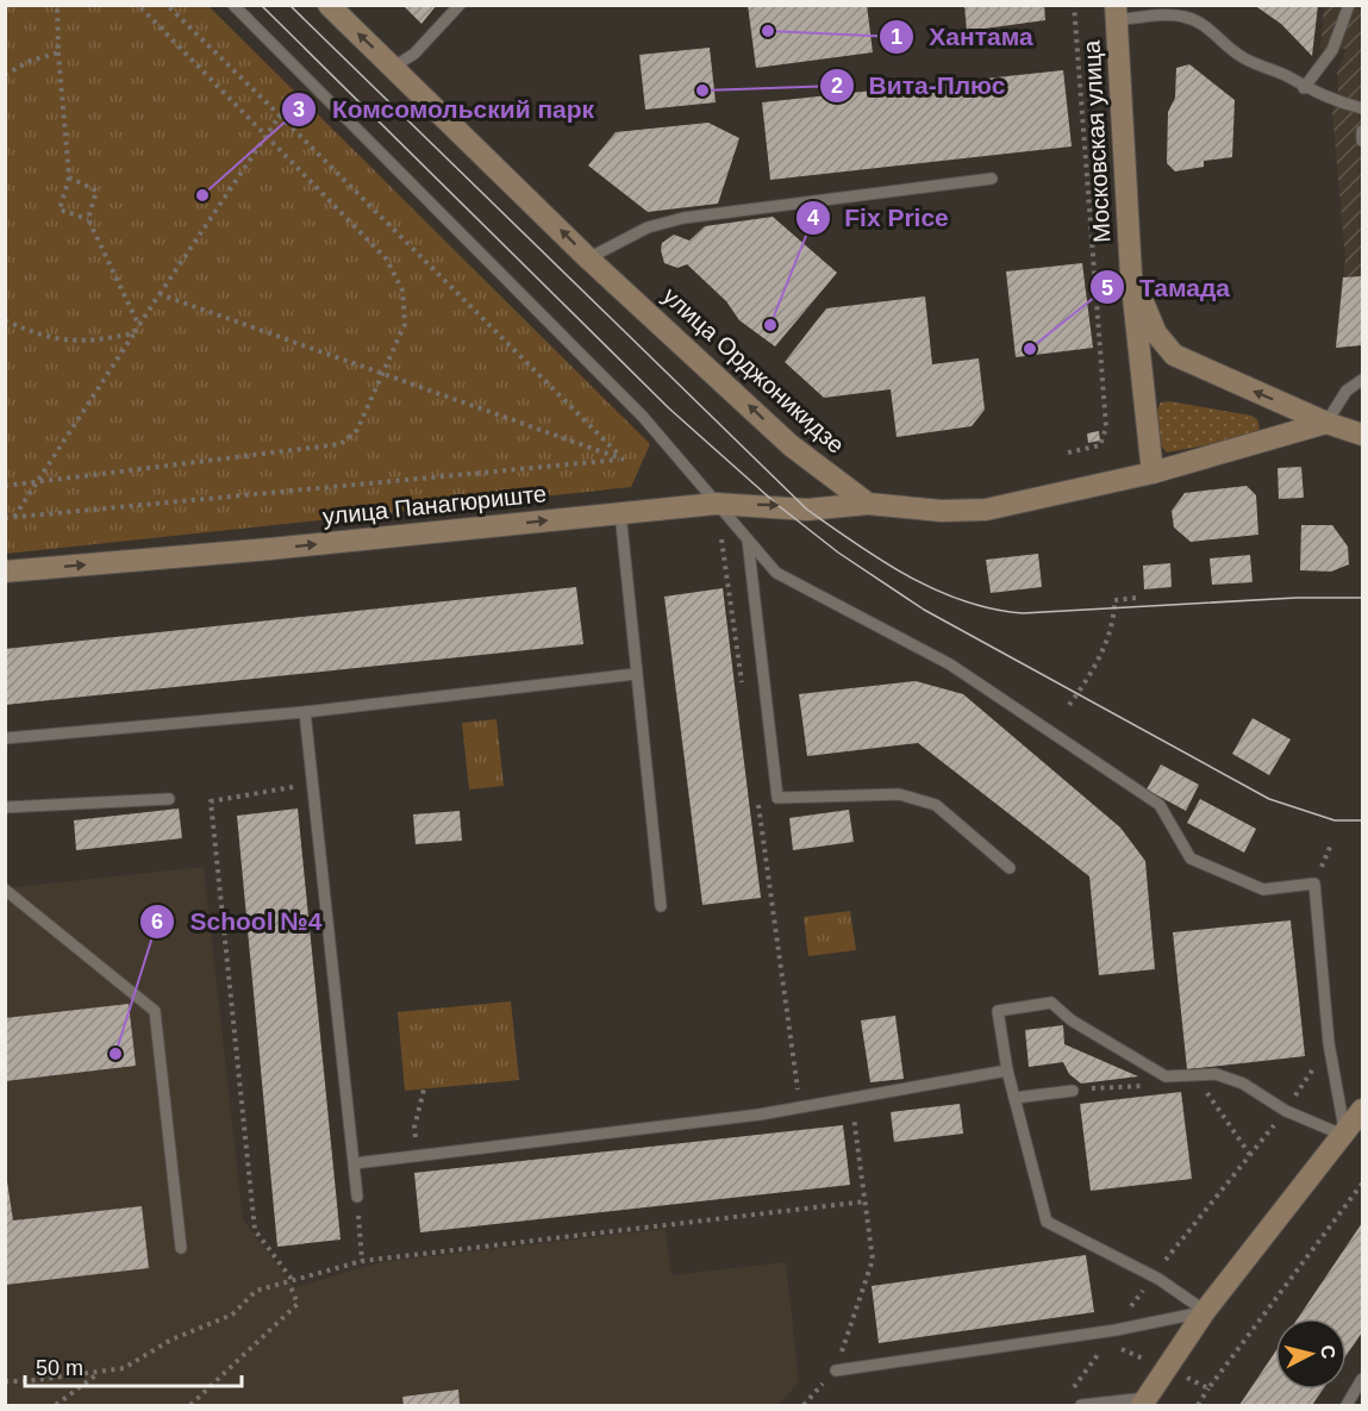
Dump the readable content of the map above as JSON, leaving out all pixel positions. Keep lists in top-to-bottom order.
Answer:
{
  "streets": {
    "street": ["Московская улица", "улица Орджоникидзе", "улица Панагюриште"]
  },
  "crossings": [
    ["улица Орджоникидзе", "улица Панагюриште"]
  ],
  "one_way": ["улица Орджоникидзе", "улица Панагюриште"],
  "places": [
    "Хантама",
    "Вита-Плюс",
    "Комсомольский парк",
    "Fix Price",
    "Тамада",
    "School №4"
  ],
  "scale_bar": "50 m",
  "north": "right"
}
